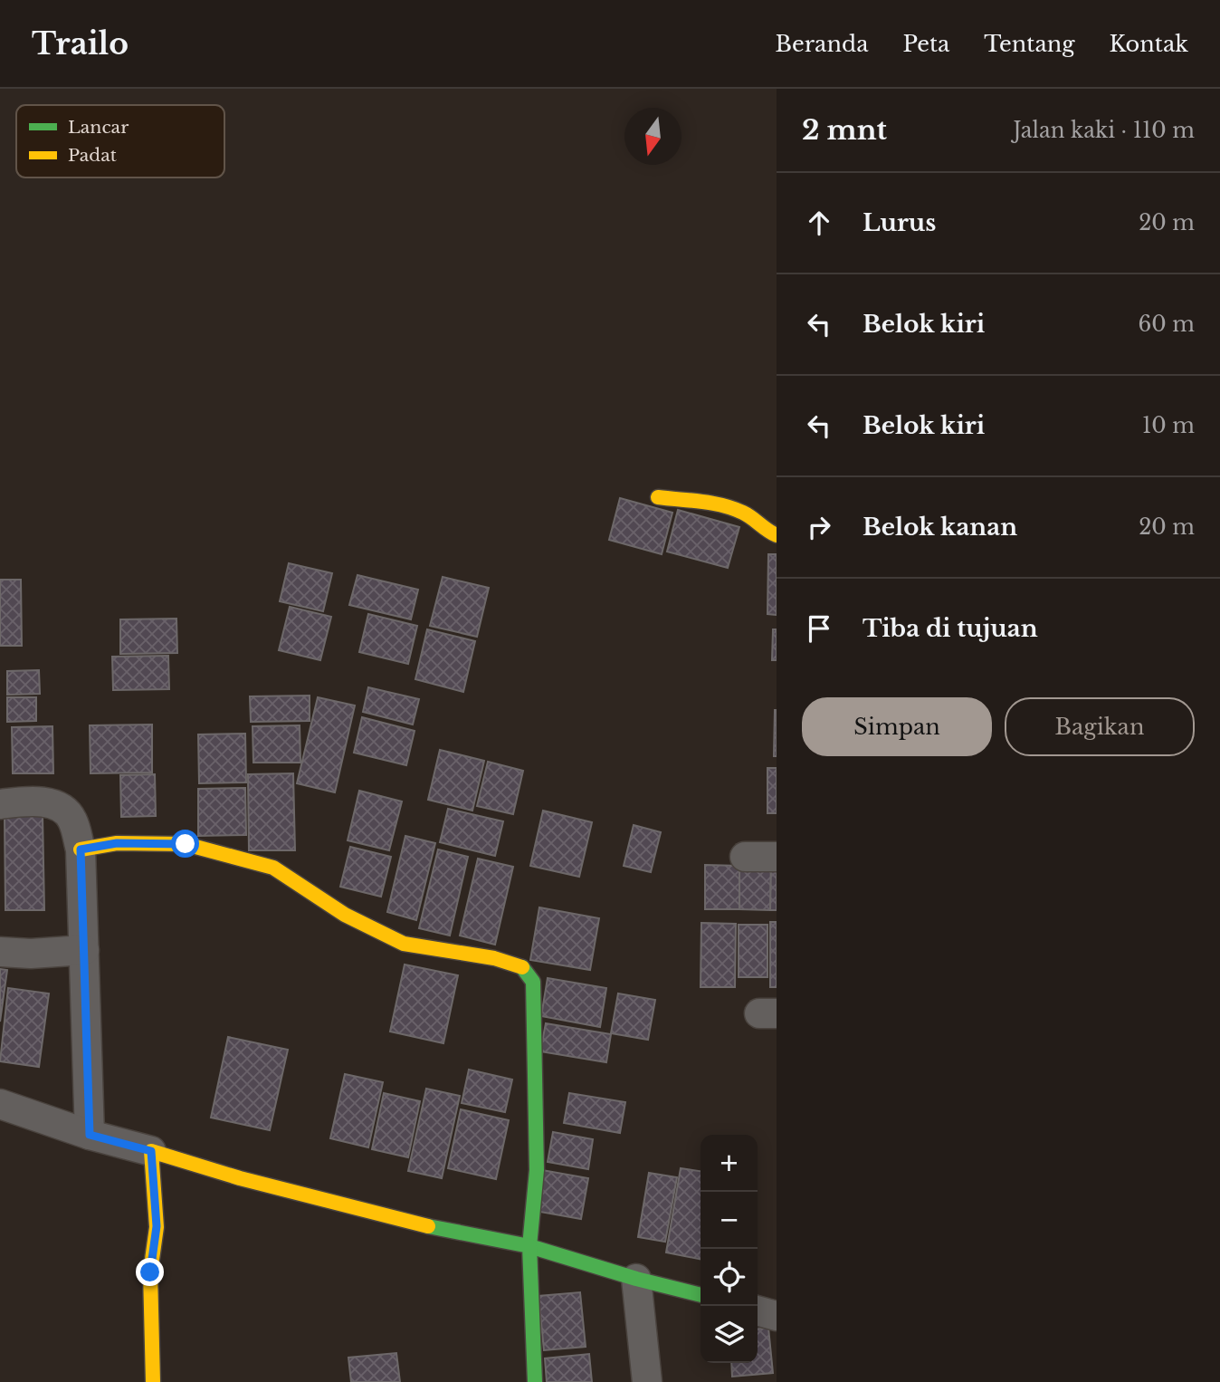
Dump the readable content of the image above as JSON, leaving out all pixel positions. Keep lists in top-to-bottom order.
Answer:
{
  "legend": ["Lancar", "Padat"],
  "north": "bottom",
  "page": {
    "header": "Trailo",
    "nav": [
      "Beranda",
      "Peta",
      "Tentang",
      "Kontak"
    ],
    "heading": ["2 mnt", "Jalan kaki · 110 m"],
    "list": [
      ["Lurus", "20 m"],
      ["Belok kiri", "60 m"],
      ["Belok kiri", "10 m"],
      ["Belok kanan", "20 m"],
      "Tiba di tujuan"
    ],
    "buttons": ["Simpan", "Bagikan"],
    "map_buttons": ["+", "−"]
  }
}
